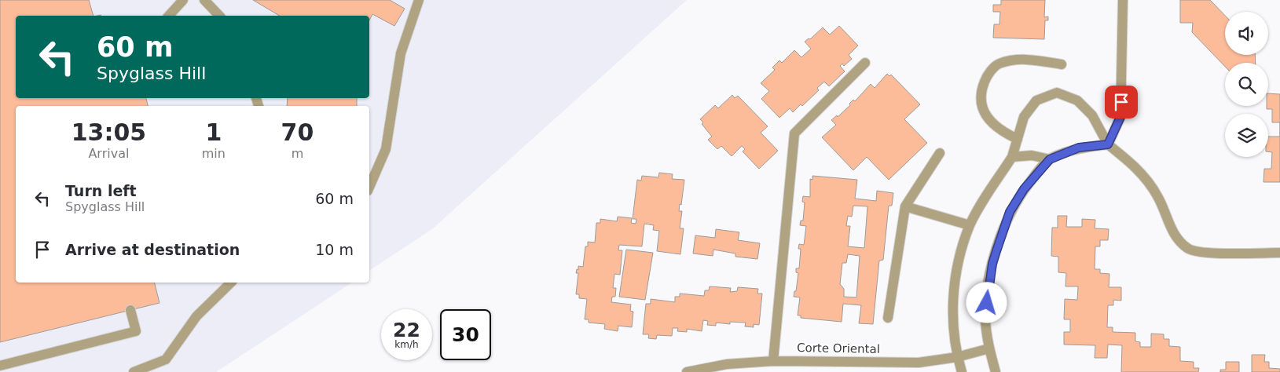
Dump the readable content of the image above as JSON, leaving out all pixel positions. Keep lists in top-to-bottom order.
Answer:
{
  "streets": {
    "street": ["Corte Oriental"]
  },
  "page": {
    "turn": ["60 m", "Spyglass Hill"],
    "eta": [
      "13:05",
      "Arrival",
      "1",
      "min",
      "70",
      "m"
    ],
    "list": [
      {
        "name": "Turn left",
        "note": "Spyglass Hill",
        "value": "60 m"
      },
      {
        "name": "Arrive at destination",
        "value": "10 m"
      }
    ],
    "speed": "22 km/h",
    "limit": "30"
  }
}
